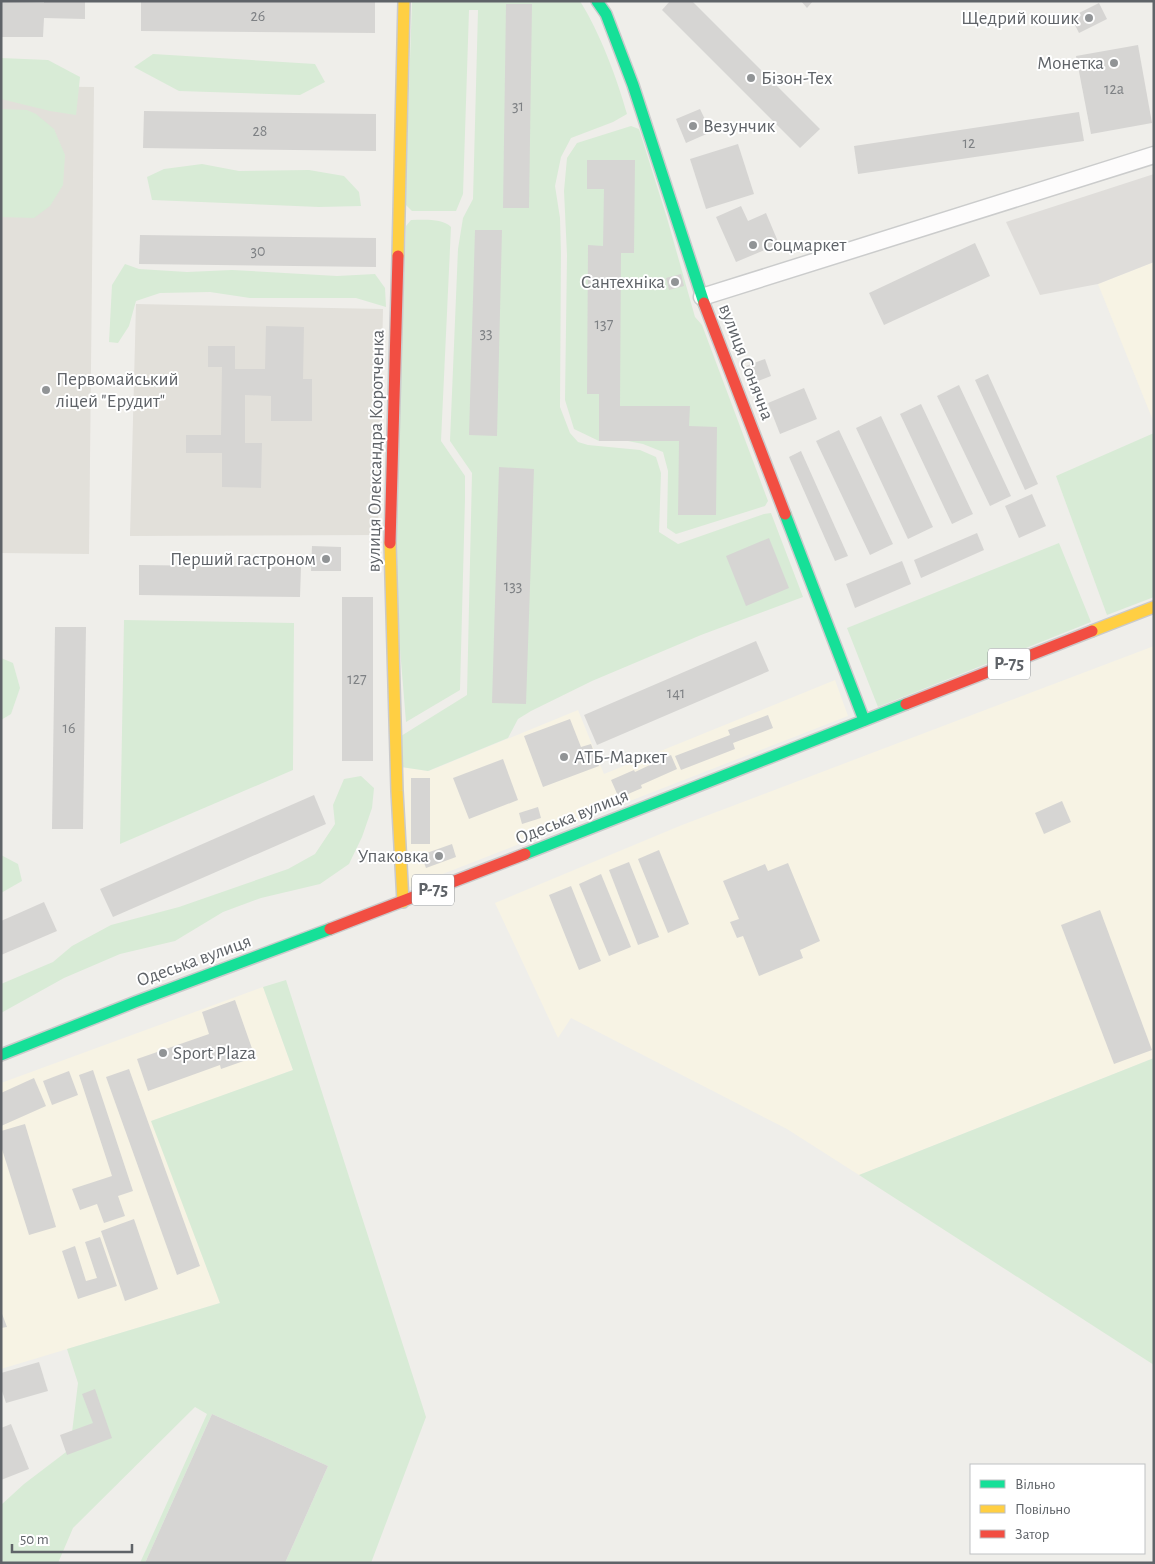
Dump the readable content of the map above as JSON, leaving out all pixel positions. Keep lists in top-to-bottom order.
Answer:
{
  "streets": {
    "street": [
      "вулиця Сонячна",
      "вулиця Олександра Коротченка",
      "Р-75",
      "Одеська вулиця"
    ]
  },
  "crossings": [
    ["вулиця Сонячна", "Одеська вулиця"],
    ["вулиця Олександра Коротченка", "Одеська вулиця"]
  ],
  "places": [
    "Щедрий кошик",
    "Монетка",
    "Бізон-Тех",
    "Везунчик",
    "Соцмаркет",
    "Сантехніка",
    "Первомайський ліцей \"Ерудит\"",
    "Перший гастроном",
    "АТБ-Маркет",
    "Упаковка",
    "Sport Plaza"
  ],
  "house_numbers": [
    "26",
    "12а",
    "31",
    "28",
    "12",
    "30",
    "137",
    "33",
    "133",
    "127",
    "141",
    "16"
  ],
  "legend": ["Вільно", "Повільно", "Затор"],
  "scale_bar": "50 m"
}
